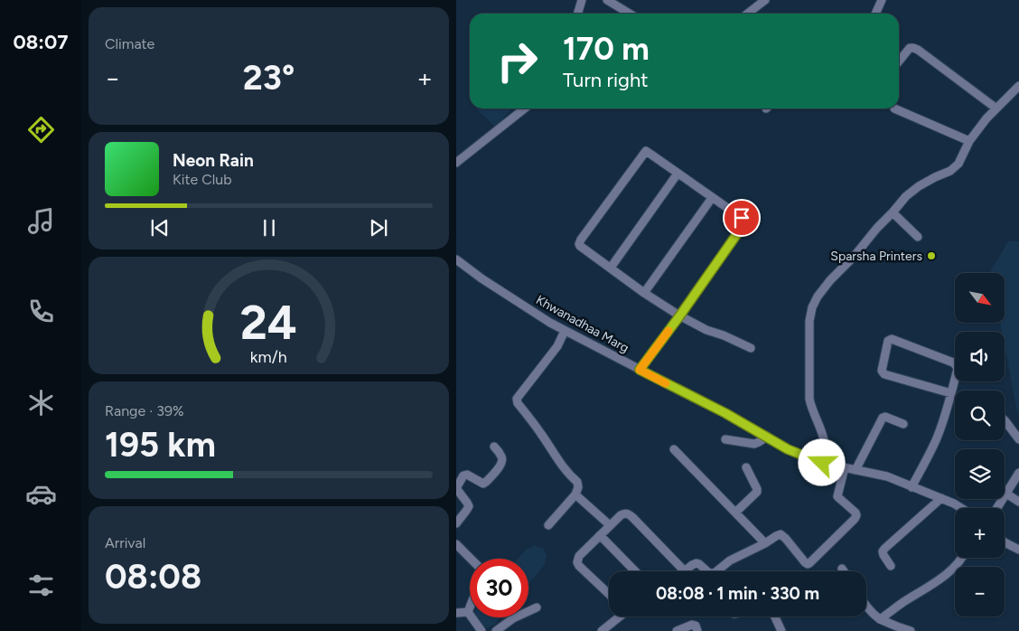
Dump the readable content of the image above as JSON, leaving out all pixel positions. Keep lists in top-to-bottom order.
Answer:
{
  "streets": {
    "street": ["Khwanadhaa Marg"]
  },
  "places": ["Sparsha Printers"],
  "north": "bottom right",
  "page": {
    "tabs": "08:07",
    "tile": [
      "Climate",
      ["Range · 39%", "195 km"],
      ["Arrival", "08:08"]
    ],
    "turn": ["170 m", "Turn right"],
    "heat": ["−", "23°", "+"],
    "song": ["Neon Rain", "Kite Club"],
    "map_buttons": ["+", "−"],
    "limit": "30",
    "trip": "08:08 · 1 min · 330 m",
    "gauge": ["24", "km/h"]
  }
}
